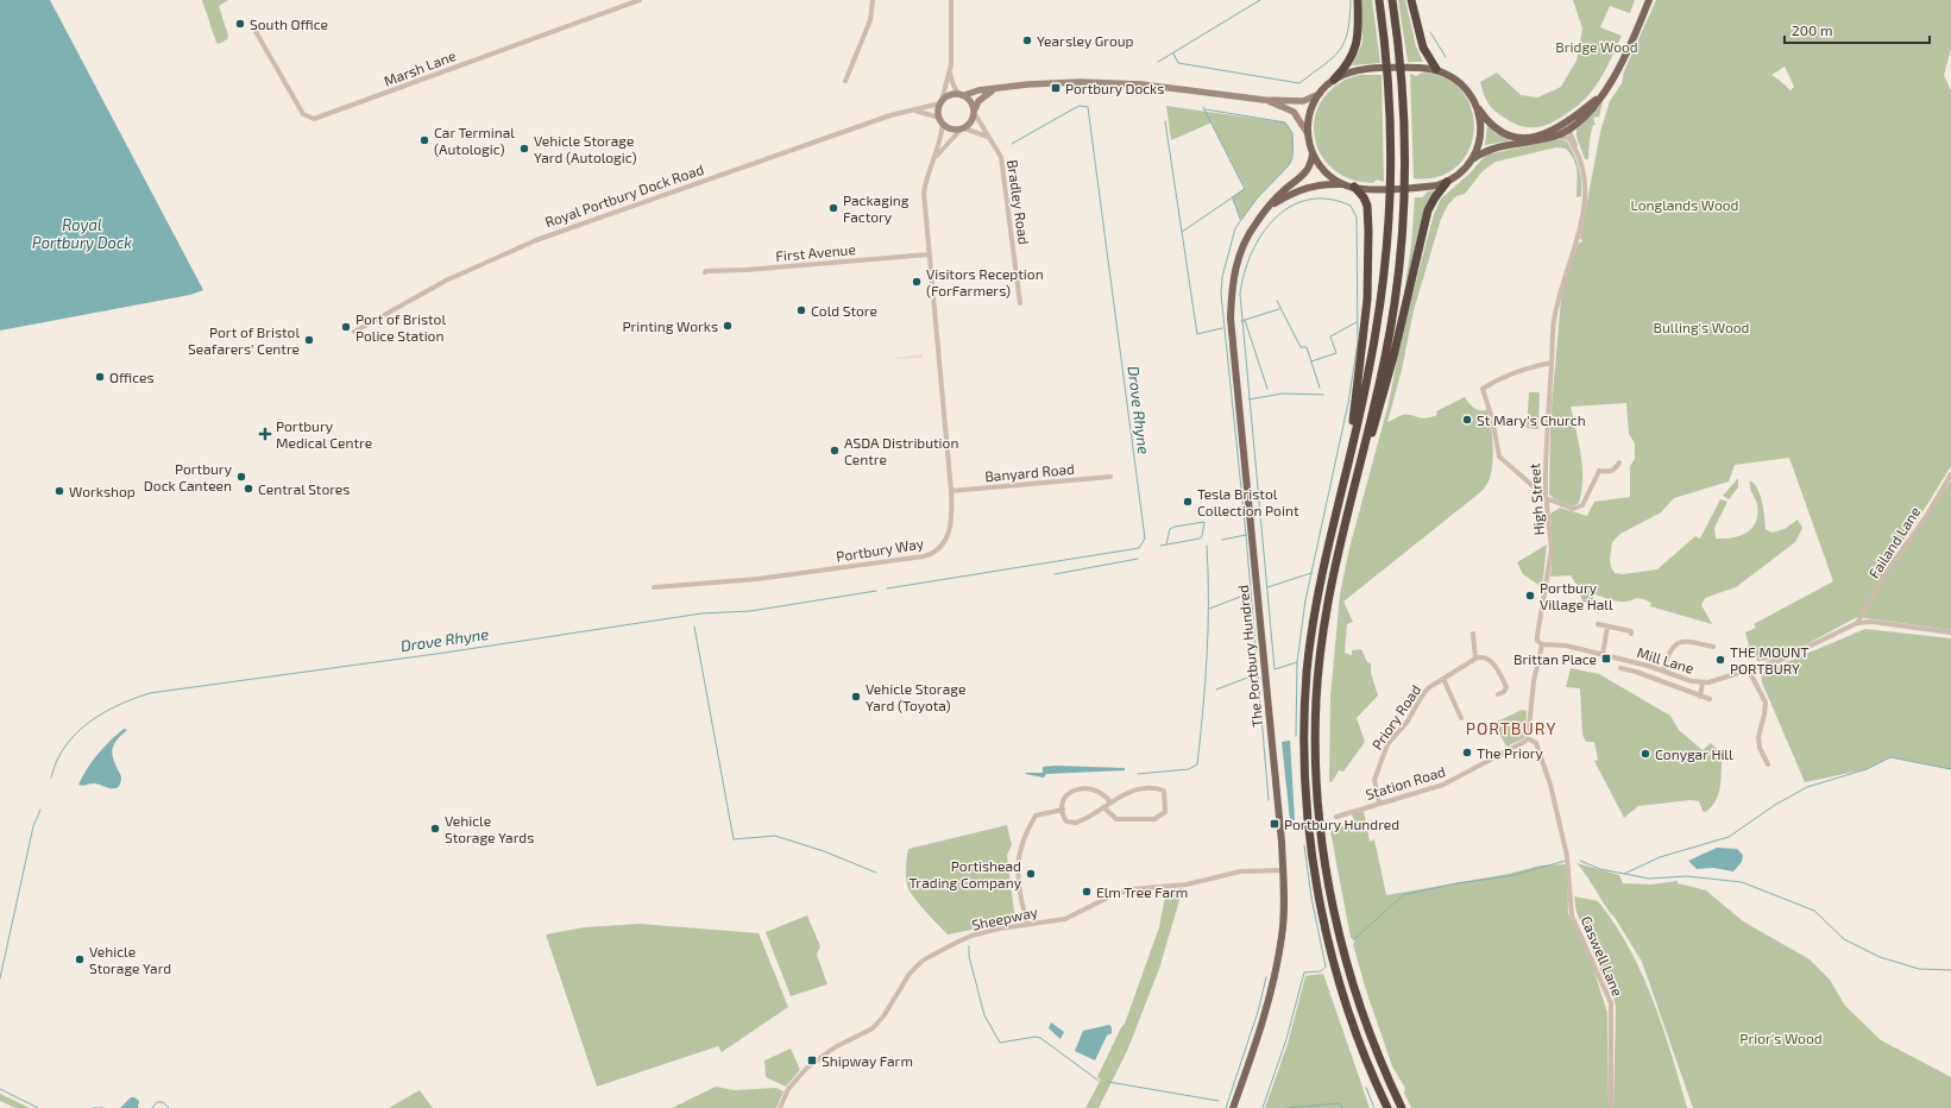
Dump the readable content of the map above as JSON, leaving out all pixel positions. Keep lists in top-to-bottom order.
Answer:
{
  "streets": {
    "main road": ["The Portbury Hundred"],
    "street": [
      "Marsh Lane",
      "Royal Portbury Dock Road",
      "Bradley Road",
      "First Avenue",
      "Banyard Road",
      "High Street",
      "Failand Lane",
      "Portbury Way",
      "Mill Lane",
      "Priory Road",
      "Station Road",
      "Sheepway",
      "Caswell Lane"
    ]
  },
  "crossings": [
    ["Royal Portbury Dock Road", "Bradley Road"],
    ["Royal Portbury Dock Road", "Portbury Way"],
    ["Bradley Road", "Portbury Way"],
    ["First Avenue", "Portbury Way"],
    ["Banyard Road", "Portbury Way"],
    ["High Street", "Mill Lane"],
    ["High Street", "Station Road"],
    ["High Street", "Caswell Lane"],
    ["Failand Lane", "Mill Lane"],
    ["The Portbury Hundred", "Sheepway"],
    ["Priory Road", "Station Road"],
    ["Station Road", "Caswell Lane"]
  ],
  "districts": ["PORTBURY"],
  "water": ["Royal Portbury Dock", "Drove Rhyne"],
  "parks": [
    "Bridge Wood",
    "Longlands Wood",
    "Bulling's Wood",
    "Prior's Wood"
  ],
  "places": {
    "other": [
      "South Office",
      "Yearsley Group",
      "Car Terminal (Autologic)",
      "Vehicle Storage Yard (Autologic)",
      "Packaging Factory",
      "Visitors Reception (ForFarmers)",
      "Cold Store",
      "Printing Works",
      "Port of Bristol Police Station",
      "Port of Bristol Seafarers' Centre",
      "Offices",
      "St Mary's Church",
      "ASDA Distribution Centre",
      "Portbury Dock Canteen",
      "Central Stores",
      "Workshop",
      "Tesla Bristol Collection Point",
      "Portbury Village Hall",
      "THE MOUNT PORTBURY",
      "Vehicle Storage Yard (Toyota)",
      "The Priory",
      "Conygar Hill",
      "Vehicle Storage Yards",
      "Portishead Trading Company",
      "Elm Tree Farm",
      "Vehicle Storage Yard"
    ],
    "transit": [
      "Portbury Docks",
      "Brittan Place",
      "Portbury Hundred",
      "Shipway Farm"
    ],
    "health": ["Portbury Medical Centre"]
  },
  "scale_bar": "200 m"
}
